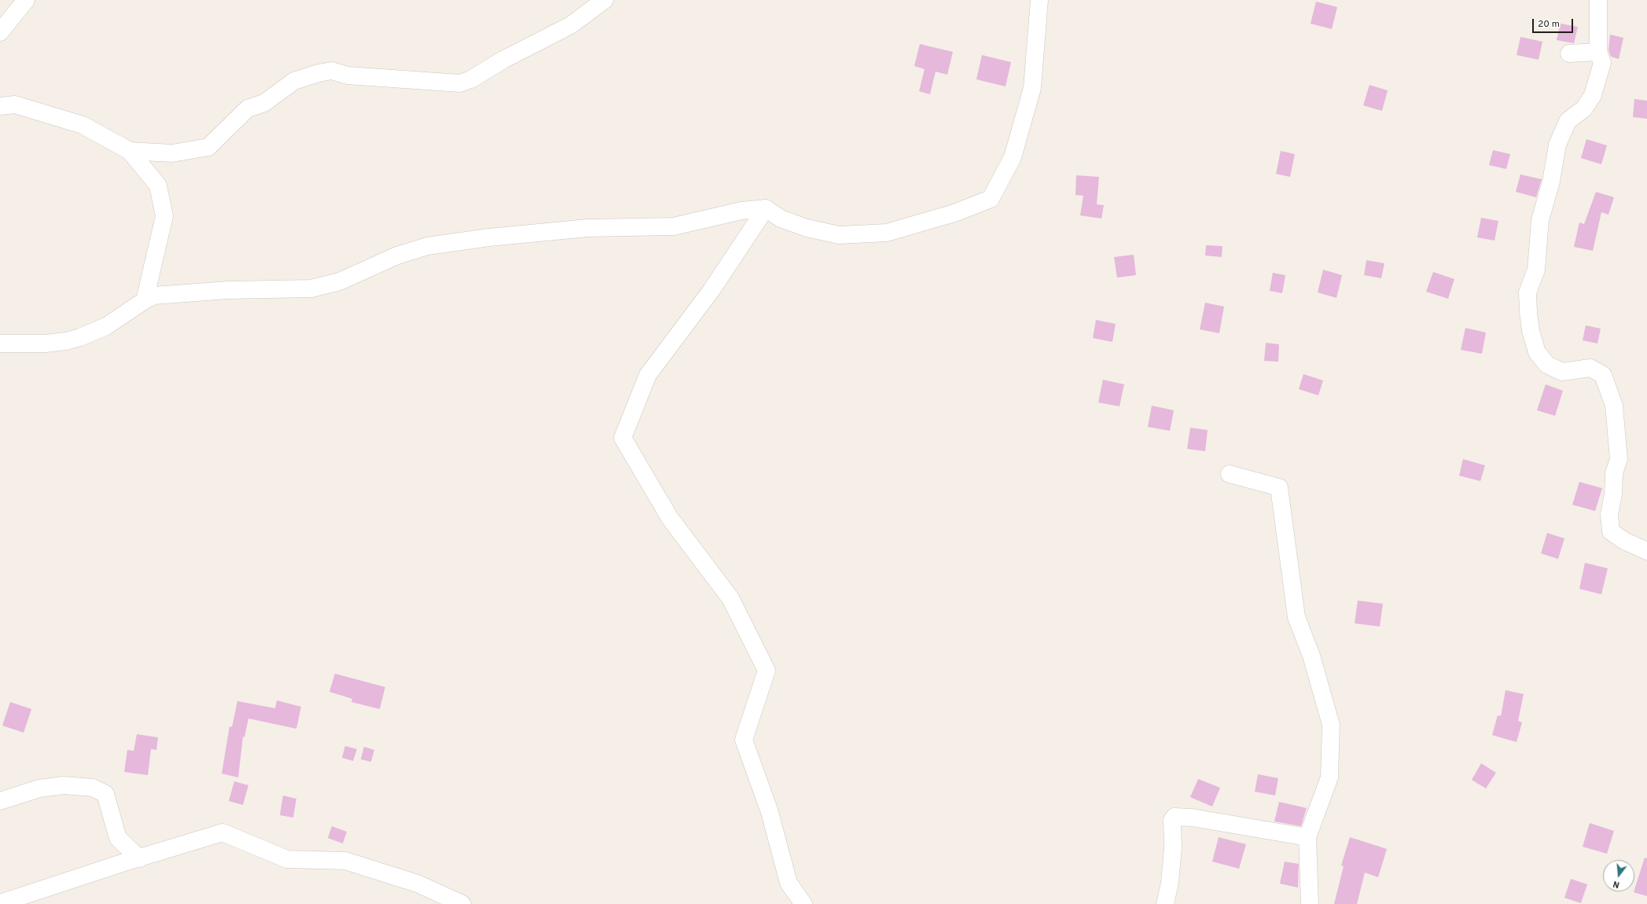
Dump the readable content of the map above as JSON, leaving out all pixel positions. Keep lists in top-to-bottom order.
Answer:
{
  "scale_bar": "20 m",
  "north": "bottom"
}
